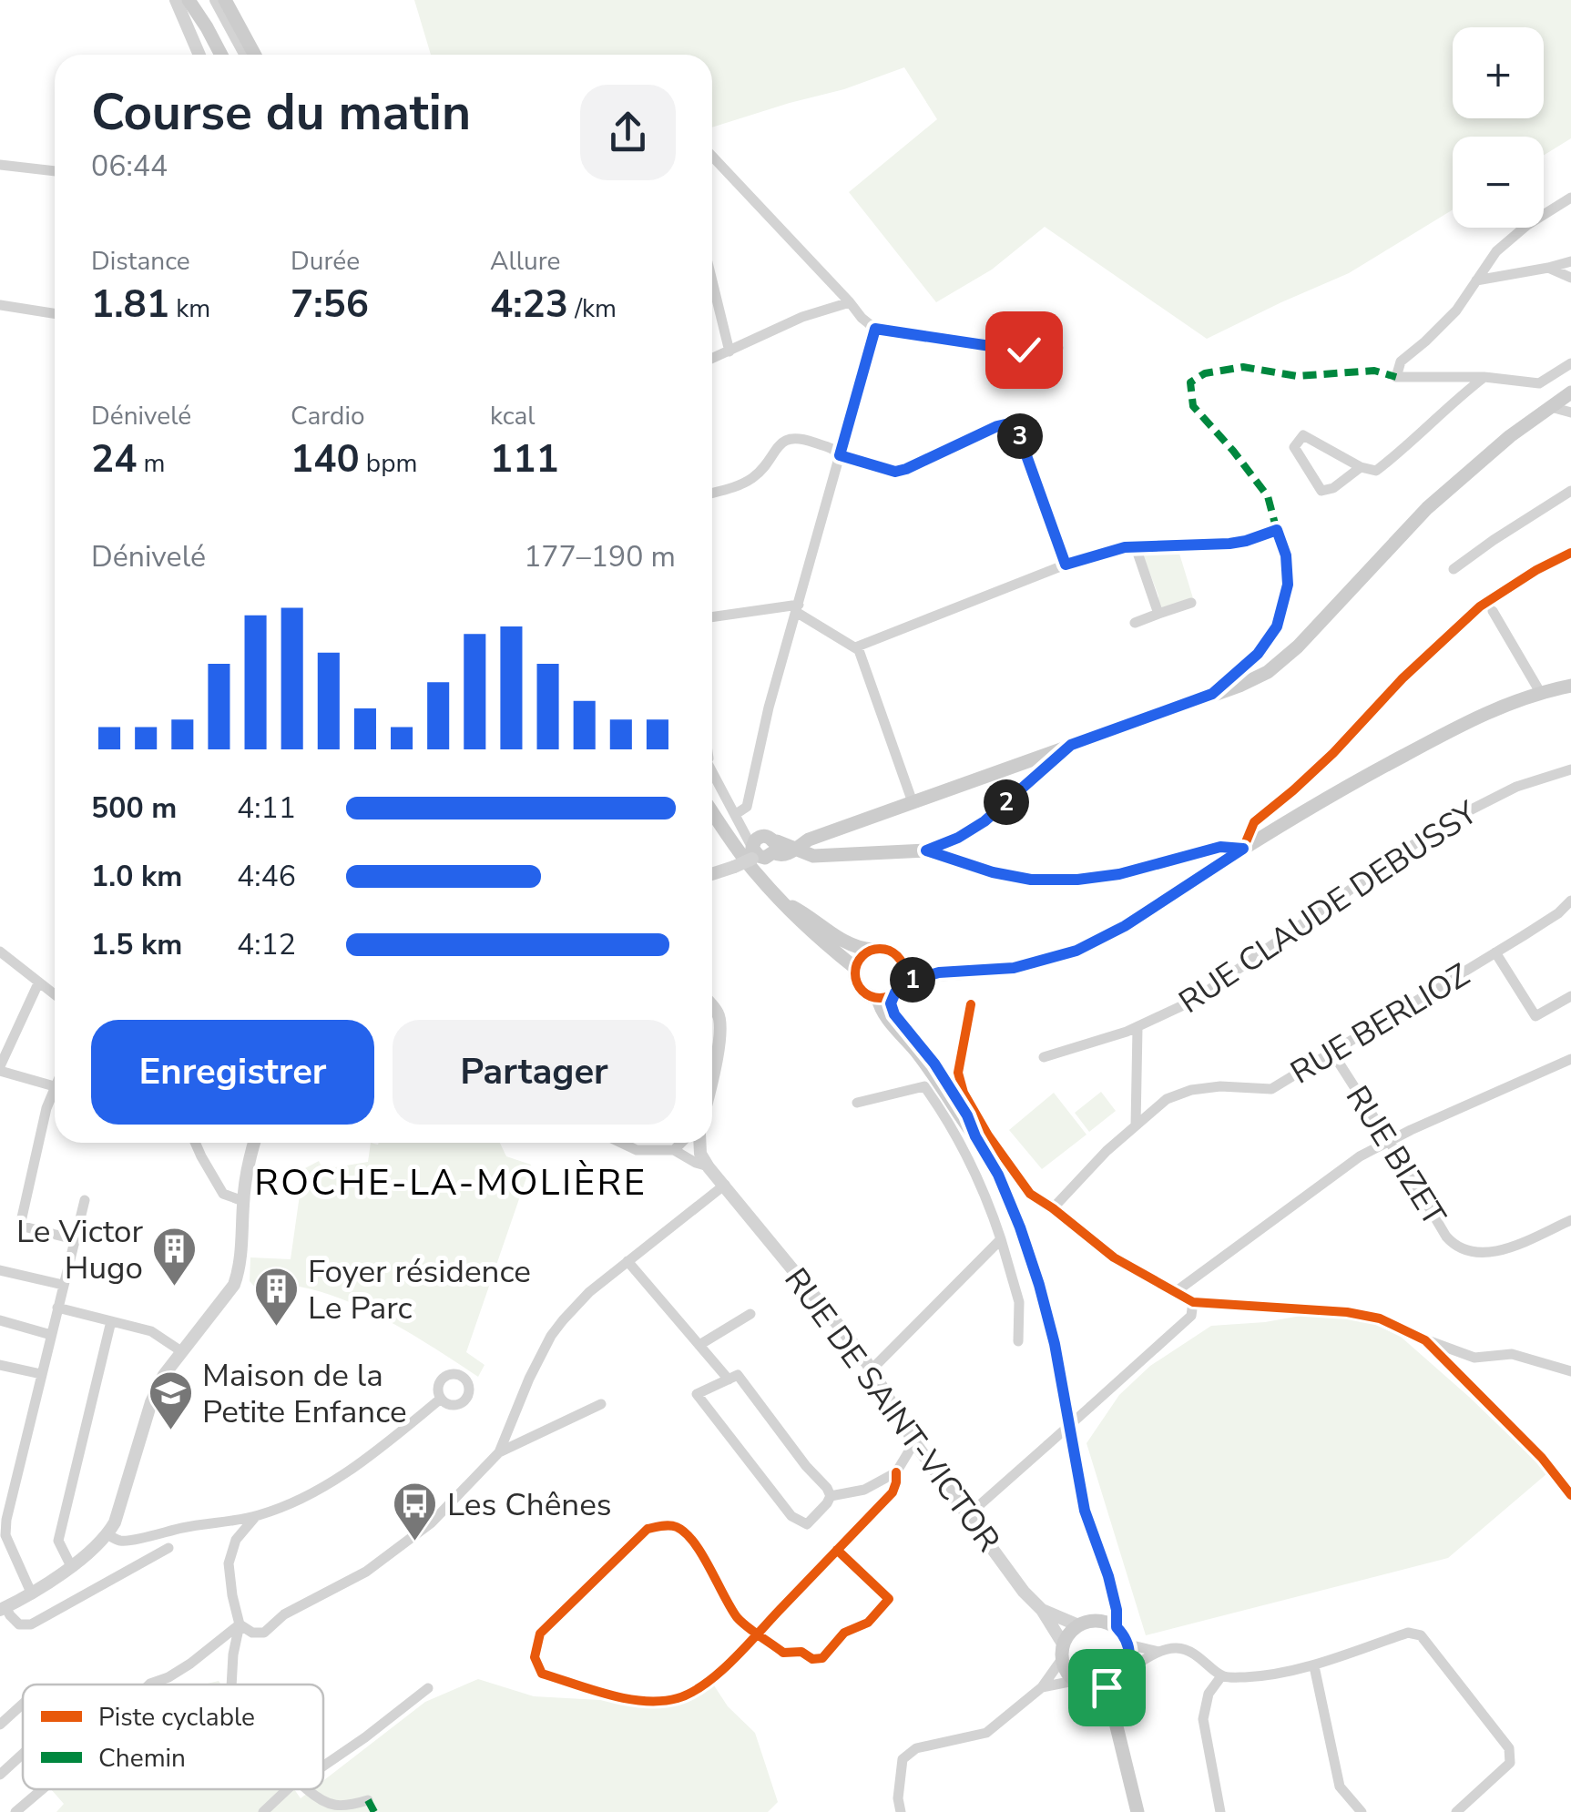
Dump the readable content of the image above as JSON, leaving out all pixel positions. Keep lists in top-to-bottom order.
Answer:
{
  "streets": {
    "street": [
      "RUE CLAUDE DEBUSSY",
      "RUE BERLIOZ",
      "RUE BIZET",
      "RUE DE SAINT-VICTOR"
    ]
  },
  "crossings": [
    ["RUE BERLIOZ", "RUE BIZET"]
  ],
  "districts": ["ROCHE-LA-MOLIÈRE"],
  "places": {
    "building": ["Le Victor Hugo", "Foyer résidence Le Parc"],
    "school or university": ["Maison de la Petite Enfance"],
    "bus stop": ["Les Chênes"]
  },
  "legend": ["Piste cyclable", "Chemin"],
  "page": {
    "map_buttons": ["+", "−"],
    "heading": ["Course du matin", "06:44"],
    "stats": [
      ["Distance", "1.81 km"],
      ["Durée", "7:56"],
      ["Allure", "4:23 /km"],
      ["Dénivelé", "24 m"],
      ["Cardio", "140 bpm"],
      ["kcal", "111"]
    ],
    "pins": ["3", "2", "1"],
    "chart": ["Dénivelé", "177–190 m"],
    "list": [
      {
        "name": "500 m",
        "note": "4:11"
      },
      {
        "name": "1.0 km",
        "note": "4:46"
      },
      {
        "name": "1.5 km",
        "note": "4:12"
      }
    ],
    "buttons": ["Enregistrer", "Partager"]
  }
}
